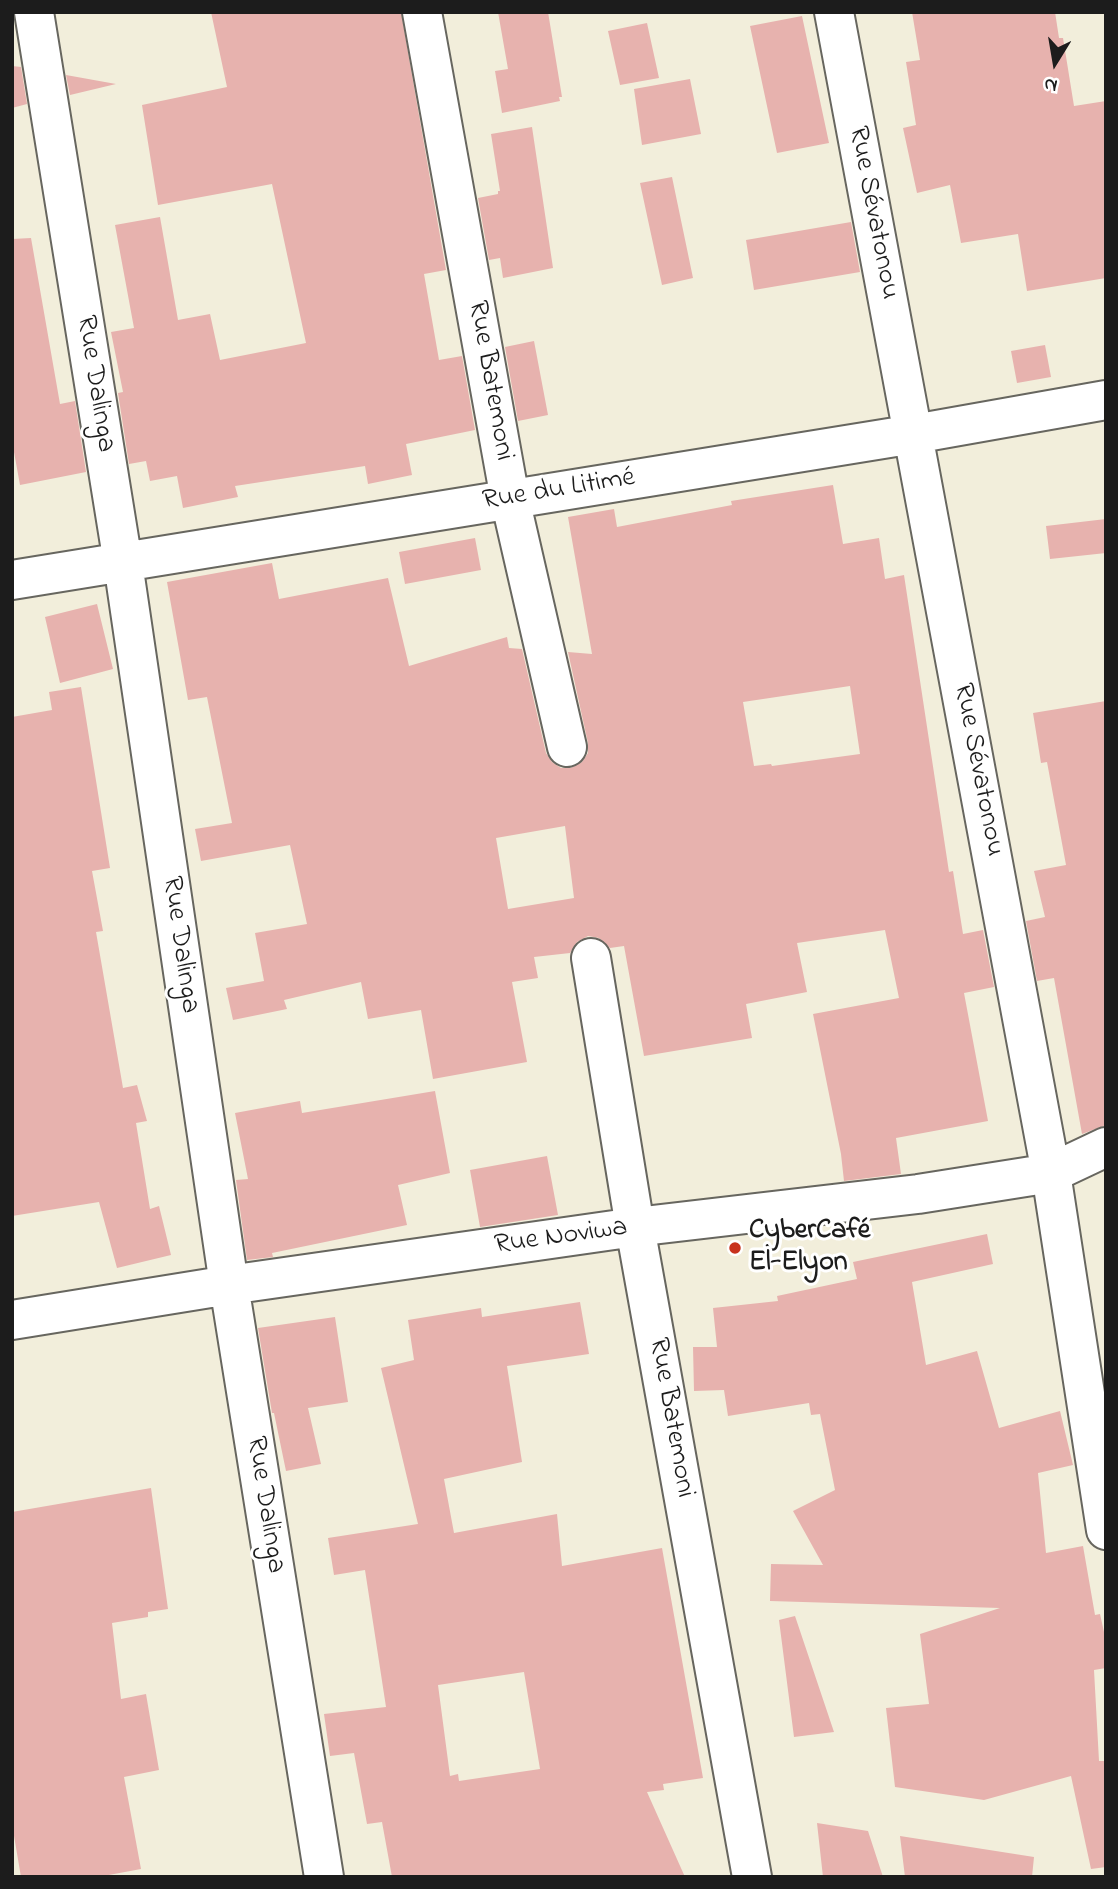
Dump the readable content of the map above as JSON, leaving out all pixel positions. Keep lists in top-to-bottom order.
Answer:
{
  "streets": {
    "street": [
      "Rue Sévatonou",
      "Rue Batemoni",
      "Rue Dalinga",
      "Rue du Litimé",
      "Rue Noviwa"
    ]
  },
  "crossings": [
    ["Rue Sévatonou", "Rue du Litimé"],
    ["Rue Sévatonou", "Rue Noviwa"],
    ["Rue Batemoni", "Rue du Litimé"],
    ["Rue Batemoni", "Rue Noviwa"],
    ["Rue Dalinga", "Rue du Litimé"],
    ["Rue Dalinga", "Rue Noviwa"]
  ],
  "places": ["CyberCafé El-Elyon"],
  "north": "bottom"
}
